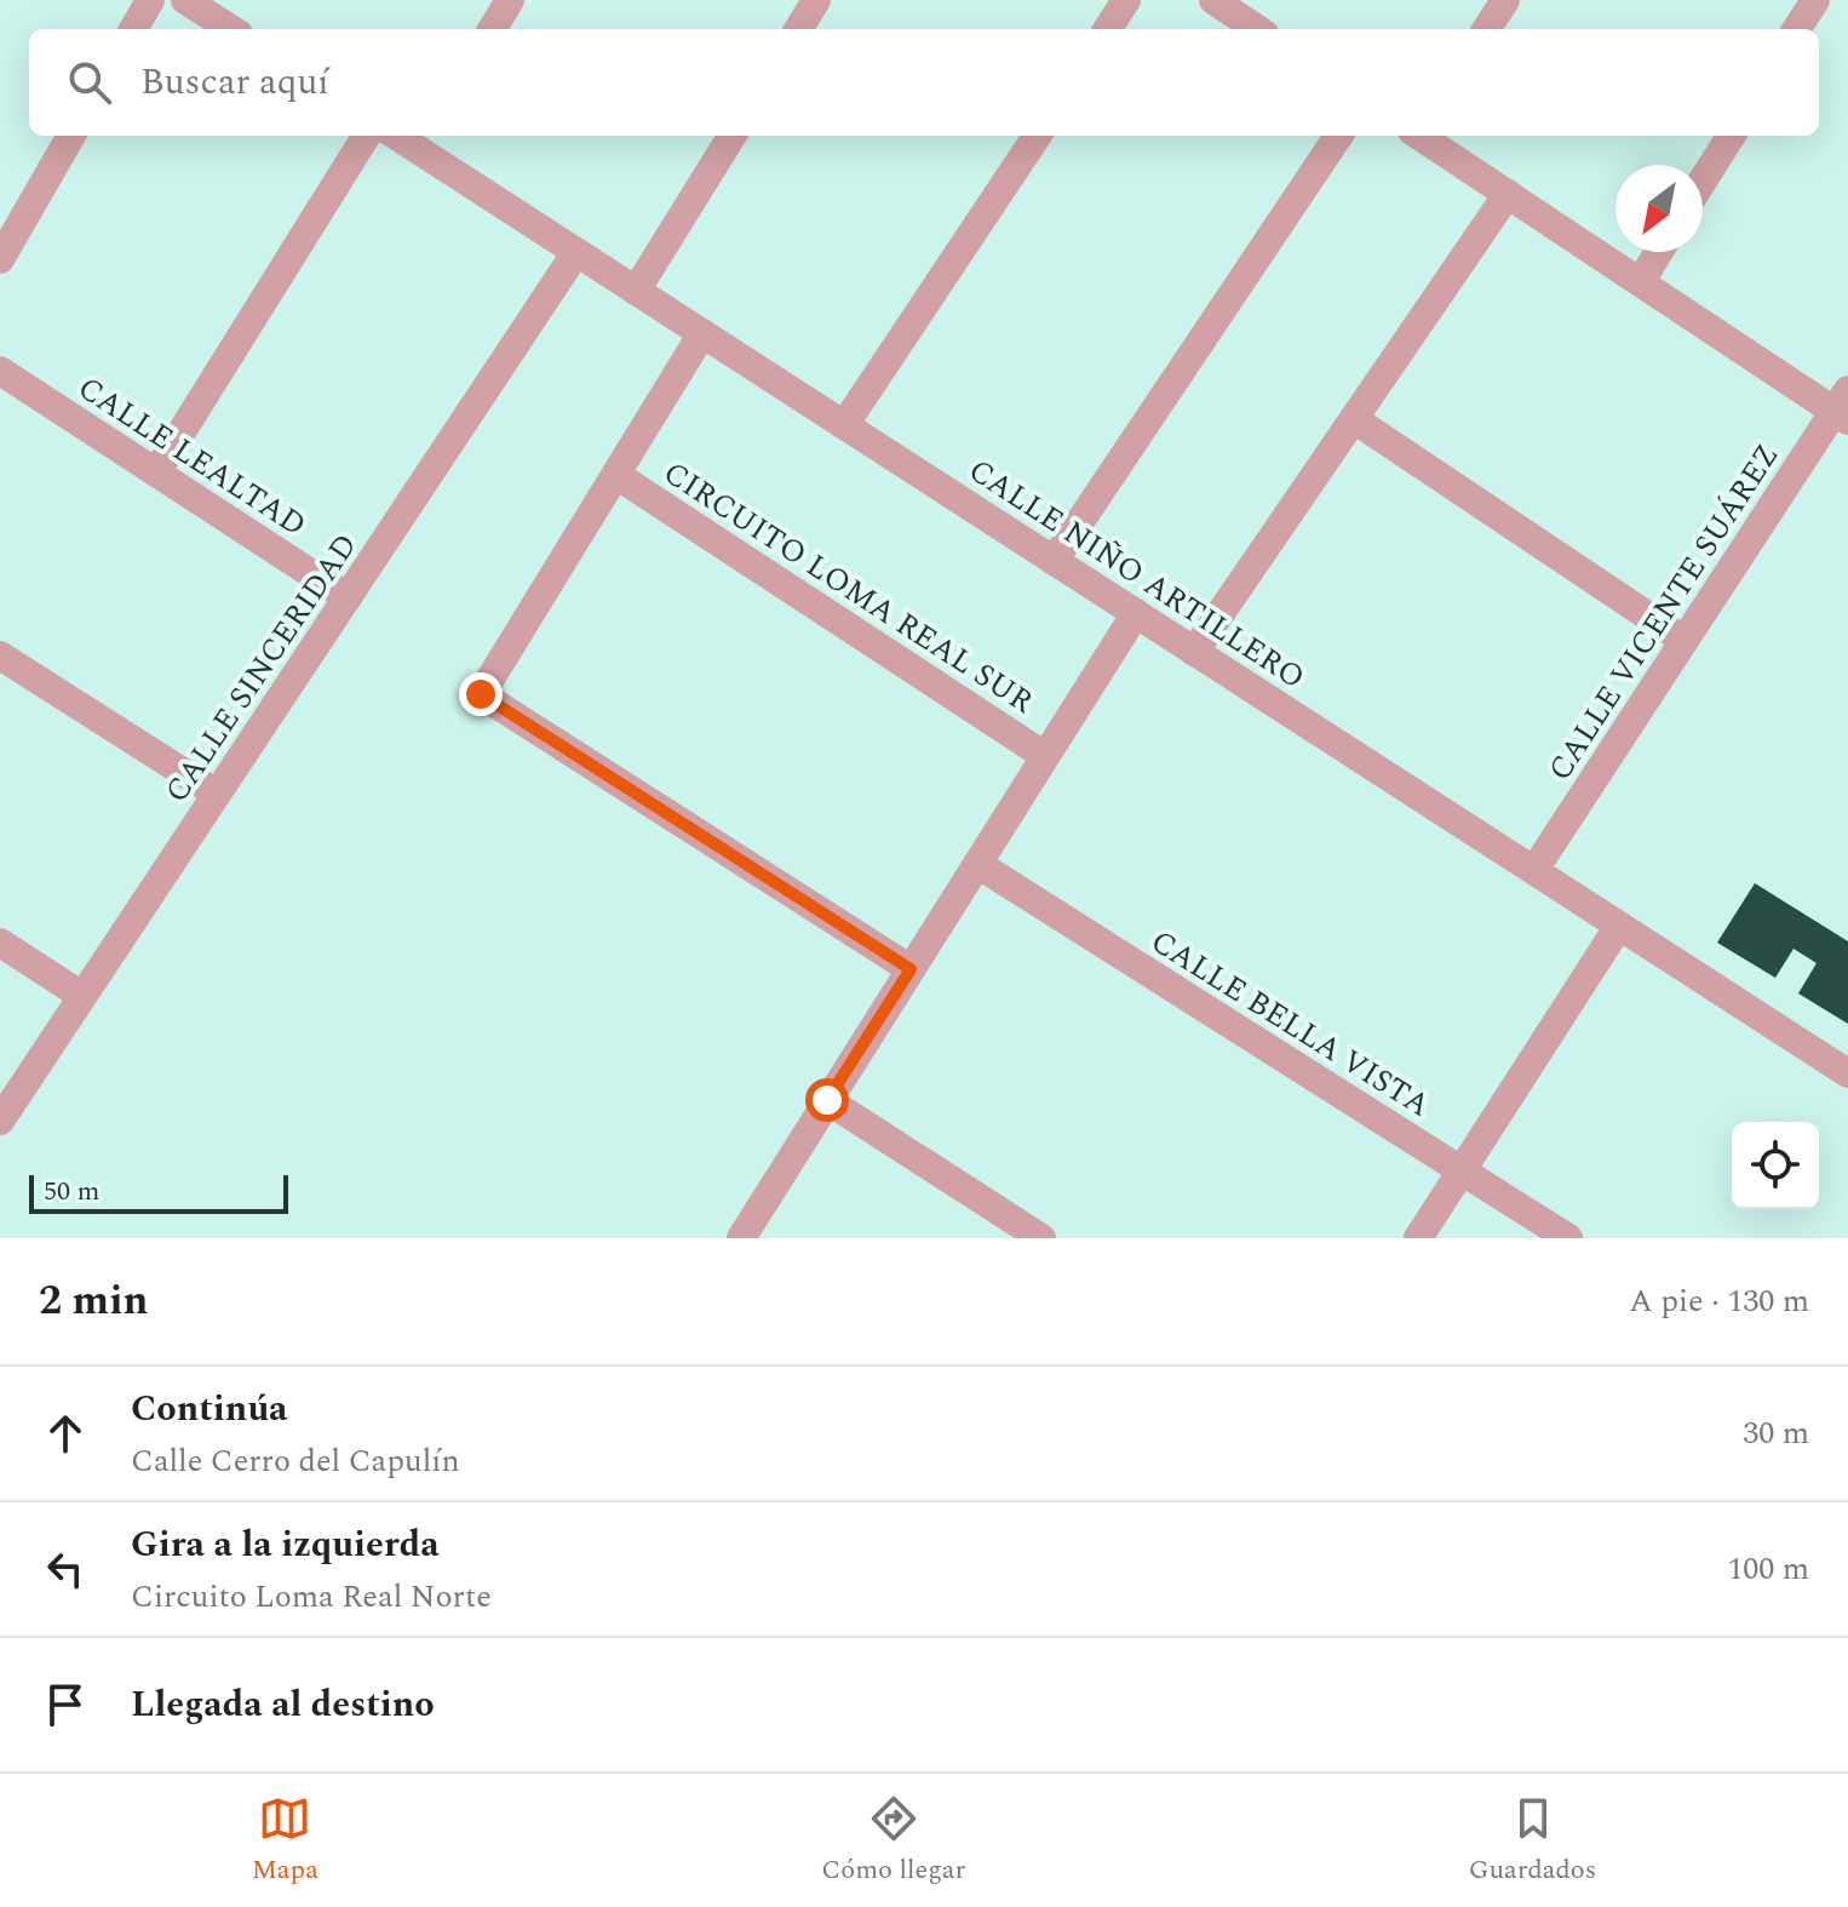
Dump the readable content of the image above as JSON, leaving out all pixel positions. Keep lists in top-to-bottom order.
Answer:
{
  "streets": {
    "street": [
      "CALLE LEALTAD",
      "CALLE NIÑO ARTILLERO",
      "CIRCUITO LOMA REAL SUR",
      "CALLE VICENTE SUÁREZ",
      "CALLE SINCERIDAD",
      "CALLE BELLA VISTA"
    ]
  },
  "crossings": [
    ["CALLE LEALTAD", "CALLE SINCERIDAD"],
    ["CALLE NIÑO ARTILLERO", "CALLE VICENTE SUÁREZ"],
    ["CALLE NIÑO ARTILLERO", "CALLE SINCERIDAD"]
  ],
  "scale_bar": "50 m",
  "north": "bottom left",
  "page": {
    "search": "Buscar aquí",
    "scale": "50 m",
    "heading": ["2 min", "A pie · 130 m"],
    "list": [
      ["Continúa", "Calle Cerro del Capulín", "30 m"],
      ["Gira a la izquierda", "Circuito Loma Real Norte", "100 m"],
      "Llegada al destino"
    ],
    "nav": ["Mapa", "Cómo llegar", "Guardados"]
  }
}
